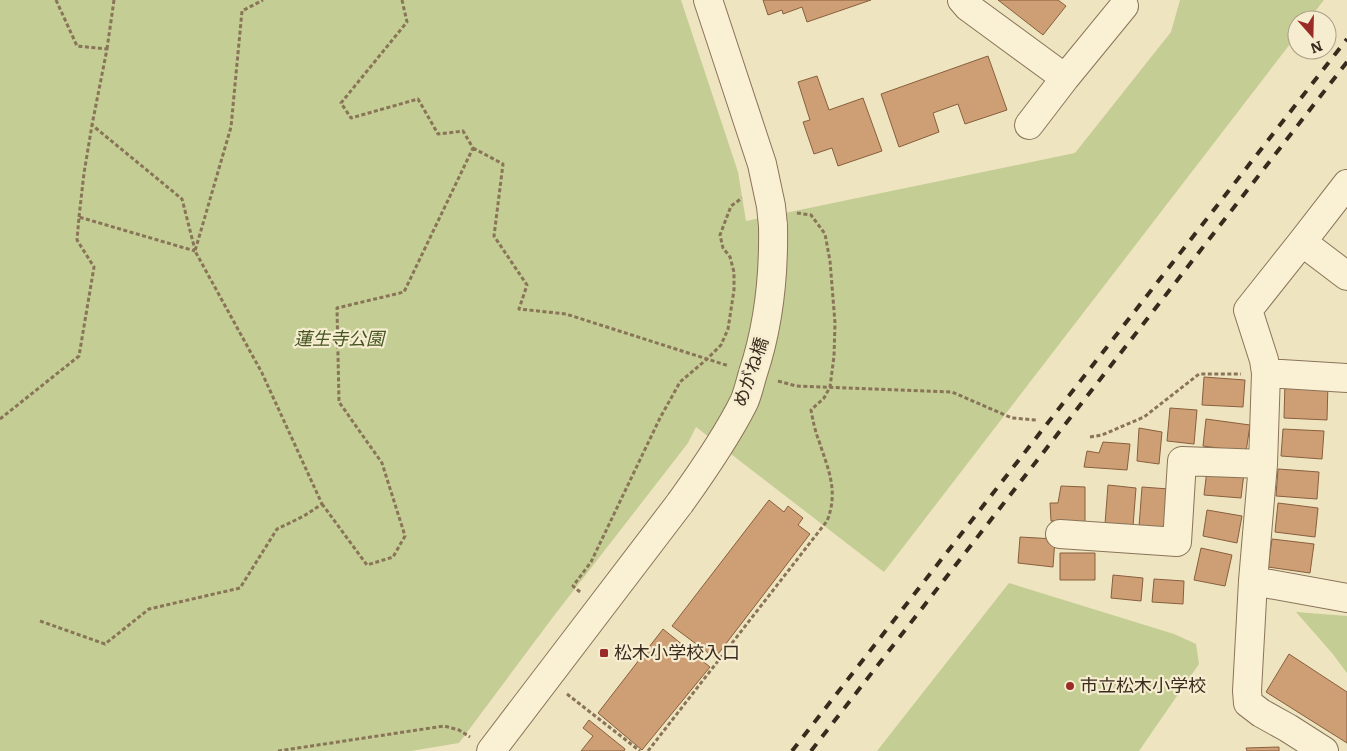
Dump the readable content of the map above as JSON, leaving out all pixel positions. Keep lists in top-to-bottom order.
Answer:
{
  "streets": {
    "street": ["めがね橋"]
  },
  "parks": ["蓮生寺公園"],
  "places": {
    "transit": ["松木小学校入口"],
    "other": ["市立松木小学校"]
  },
  "north": "bottom"
}
